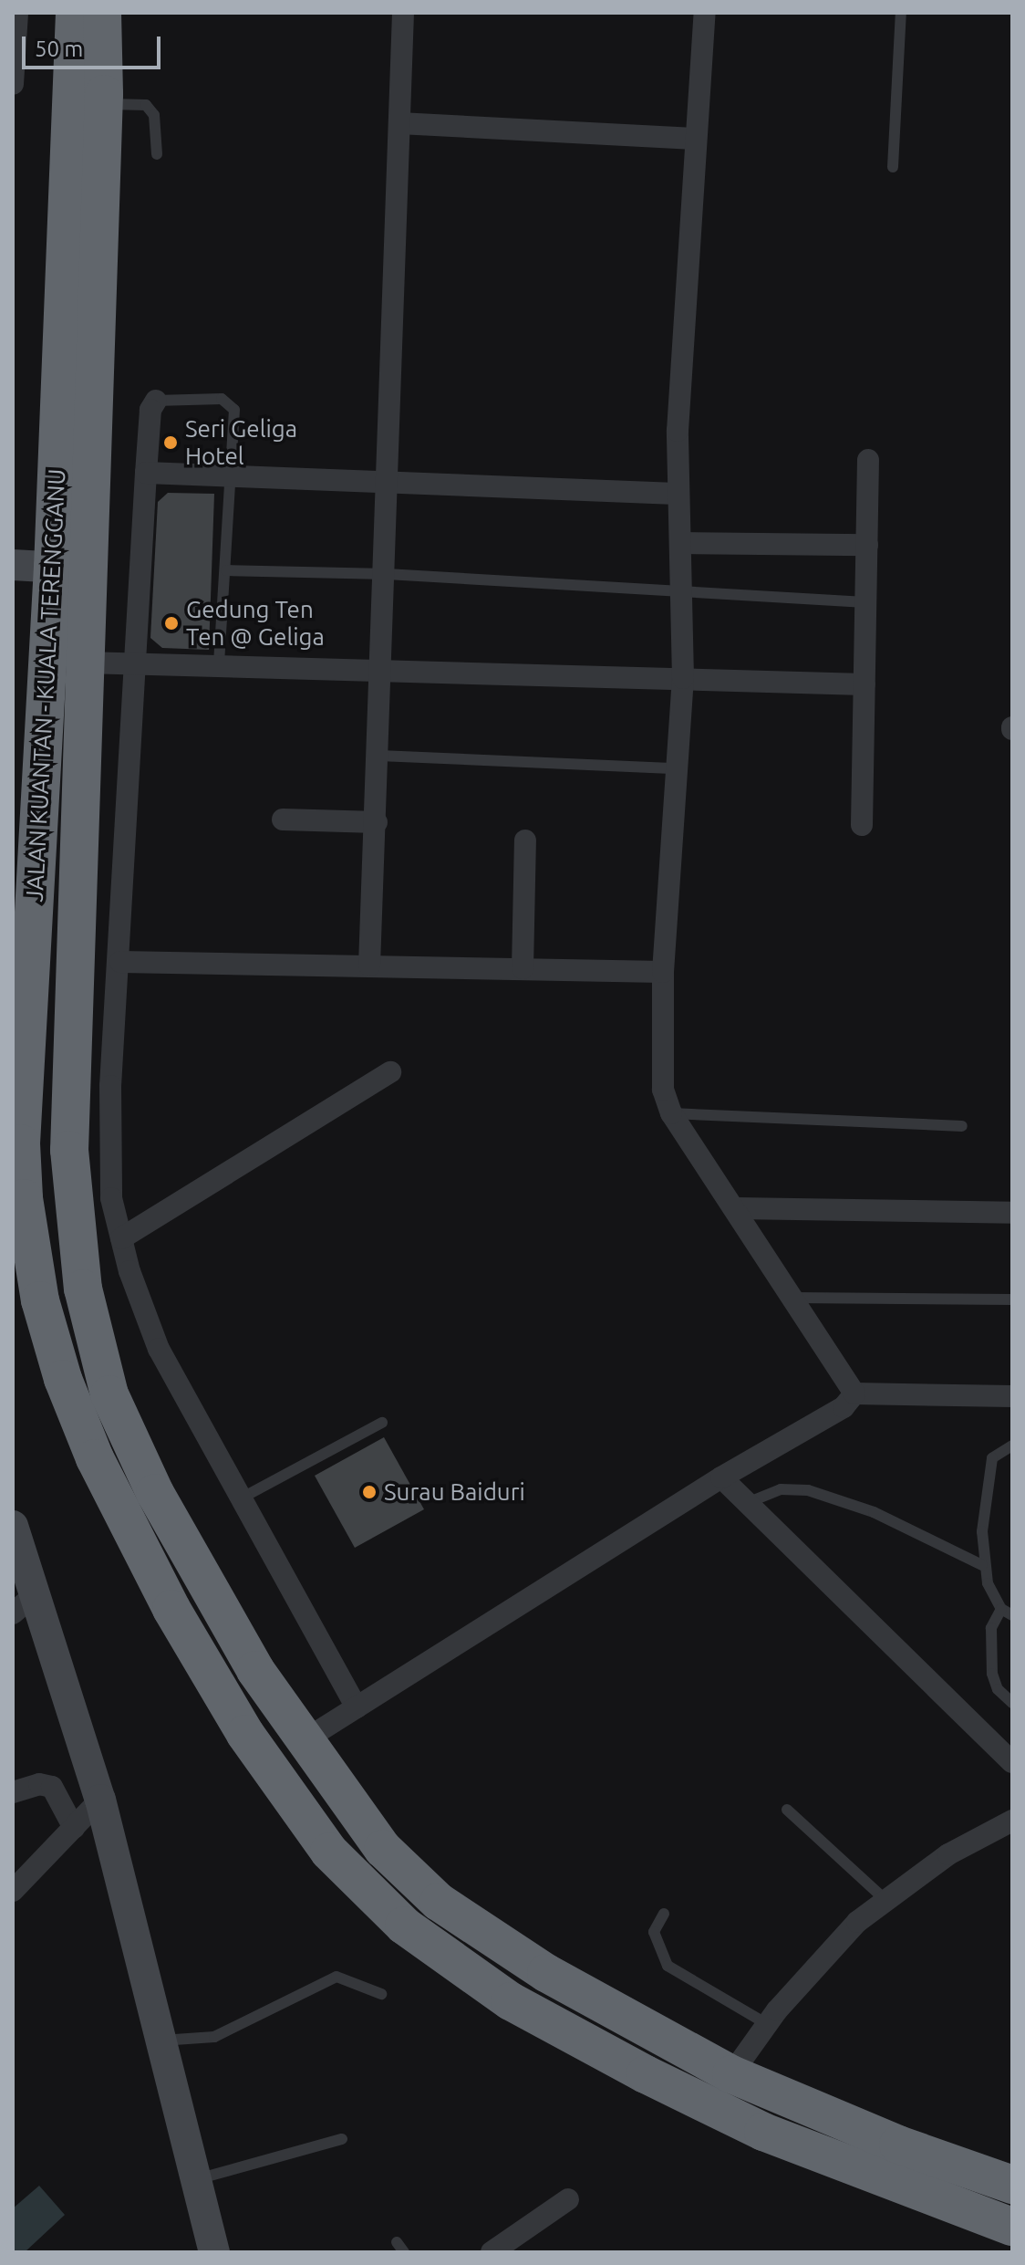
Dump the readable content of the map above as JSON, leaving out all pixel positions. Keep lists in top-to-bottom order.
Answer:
{
  "streets": {
    "highway": ["JALAN KUANTAN - KUALA TERENGGANU"]
  },
  "places": ["Seri Geliga Hotel", "Gedung Ten Ten @ Geliga", "Surau Baiduri"],
  "scale_bar": "50 m"
}
